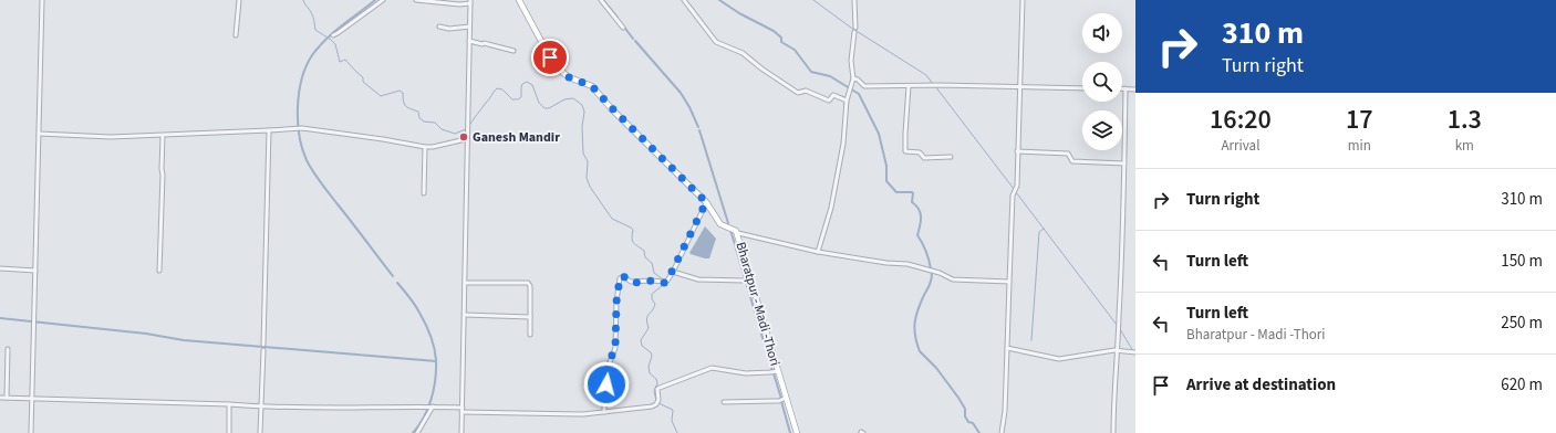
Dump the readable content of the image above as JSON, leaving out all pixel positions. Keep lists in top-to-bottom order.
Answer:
{
  "streets": {
    "main road": ["Bharatpur - Madi -Thori"]
  },
  "places": ["Ganesh Mandir"],
  "page": {
    "turn": ["310 m", "Turn right"],
    "eta": [
      "16:20",
      "Arrival",
      "17",
      "min",
      "1.3",
      "km"
    ],
    "list": [
      {
        "name": "Turn right",
        "value": "310 m"
      },
      {
        "name": "Turn left",
        "value": "150 m"
      },
      {
        "name": "Turn left",
        "note": "Bharatpur - Madi -Thori",
        "value": "250 m"
      },
      {
        "name": "Arrive at destination",
        "value": "620 m"
      }
    ]
  }
}
